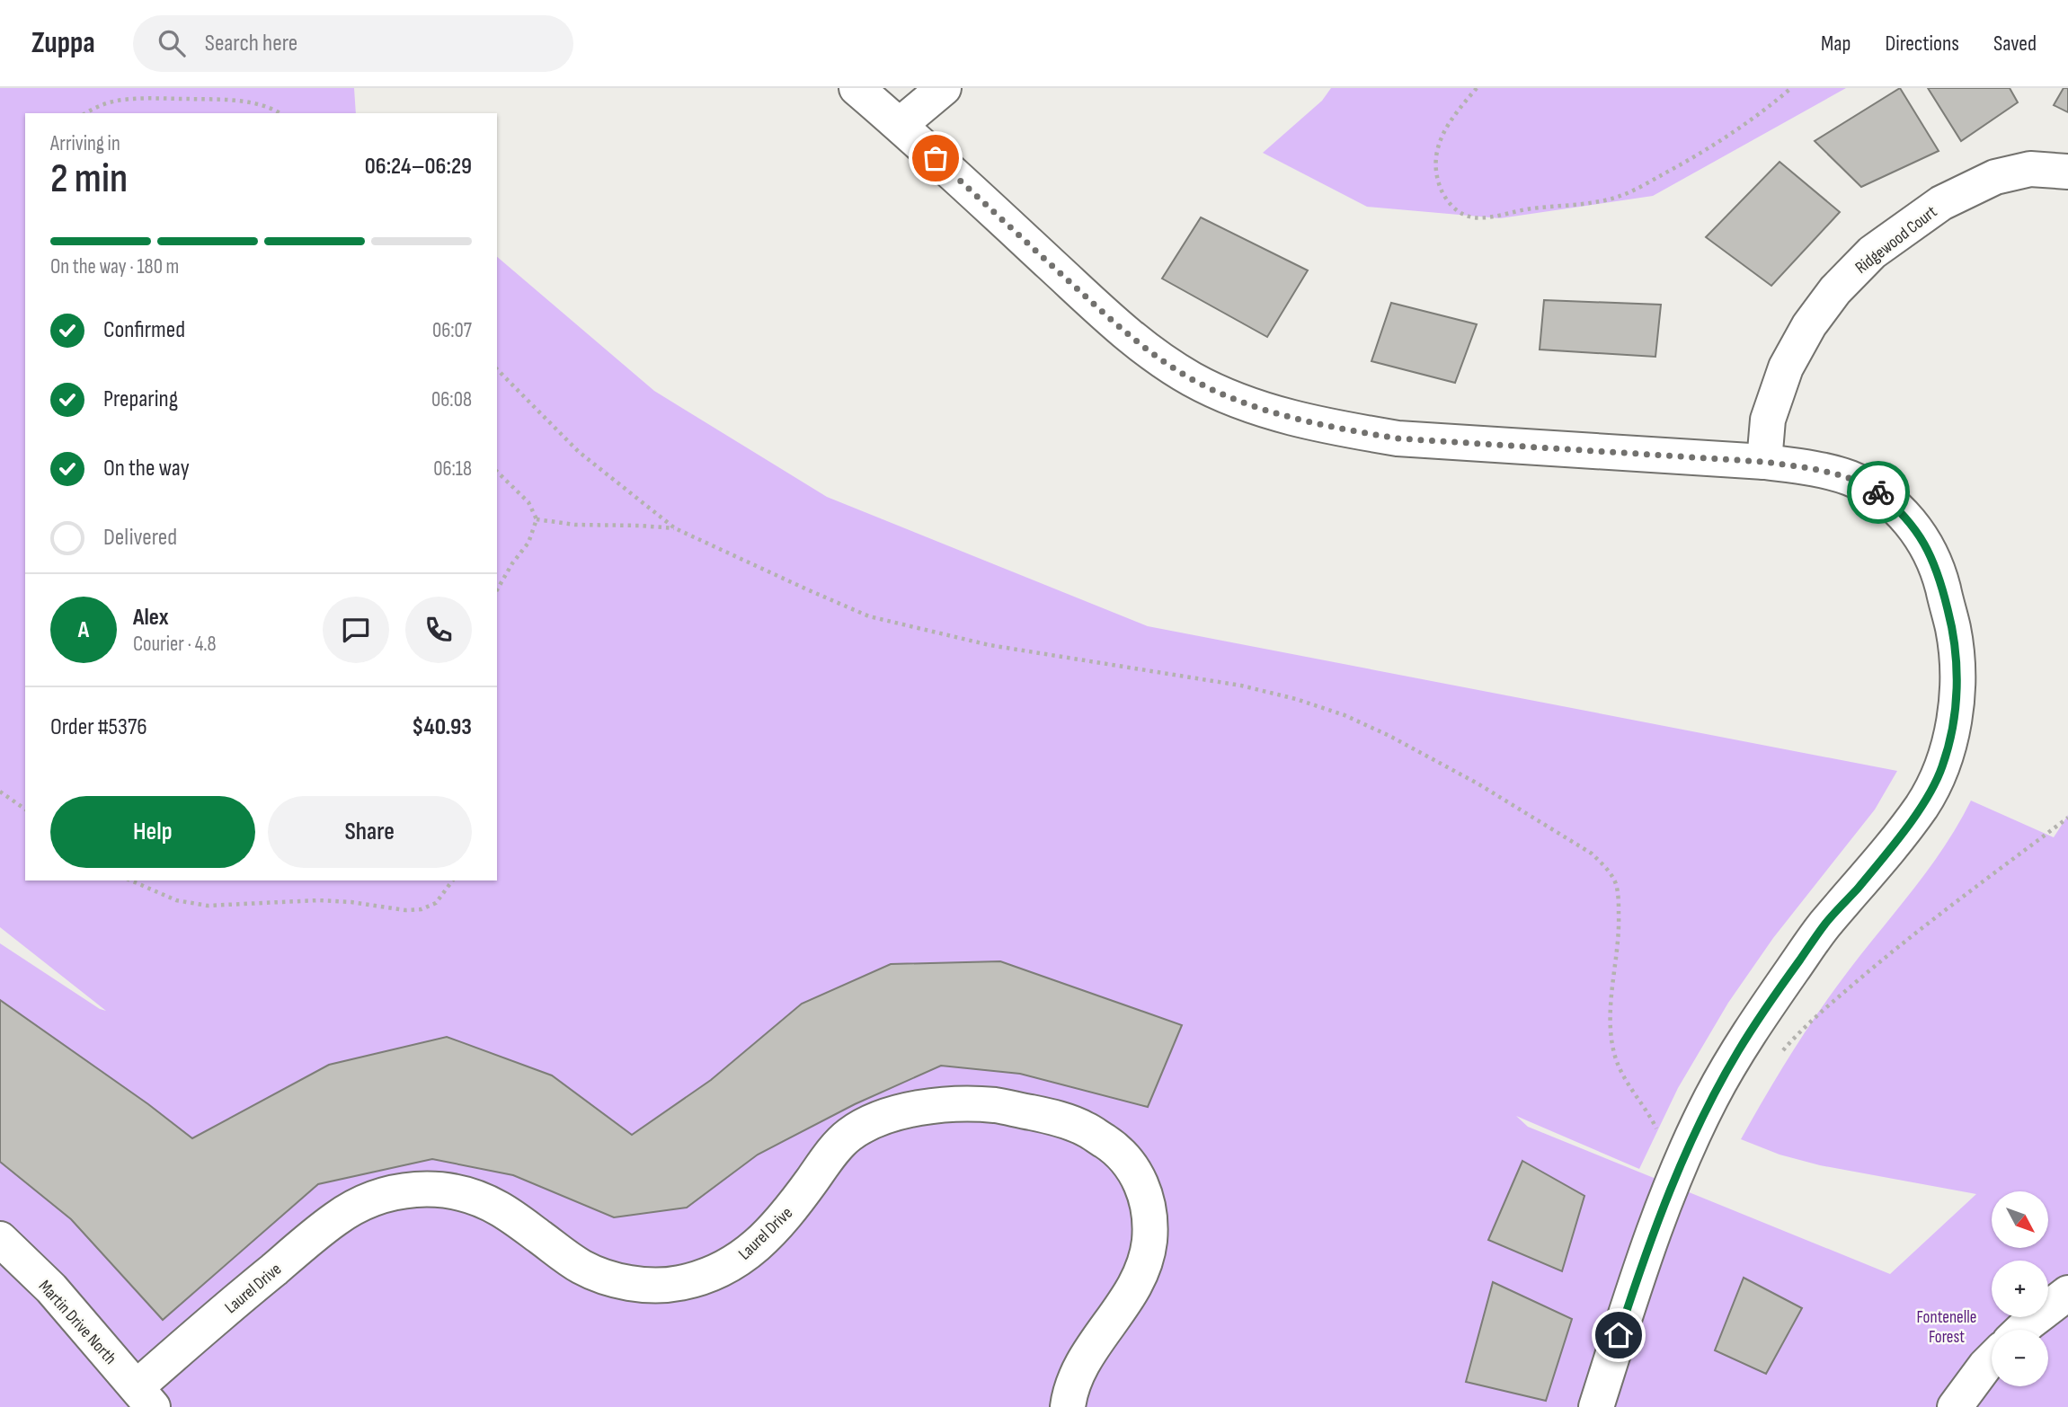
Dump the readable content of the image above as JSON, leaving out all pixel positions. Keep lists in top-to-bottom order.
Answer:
{
  "streets": {
    "street": ["Ridgewood Court", "Laurel Drive", "Martin Drive North"]
  },
  "crossings": [
    ["Laurel Drive", "Martin Drive North"]
  ],
  "parks": ["Fontenelle Forest"],
  "north": "bottom right",
  "page": {
    "header": "Zuppa",
    "search": "Search here",
    "nav": ["Map", "Directions", "Saved"],
    "heading": ["2 min", "Arriving in", "06:24–06:29"],
    "panel": [
      "Alex",
      "Courier · 4.8",
      "Order #5376",
      "$40.93"
    ],
    "bar": "On the way · 180 m",
    "list": [
      ["Confirmed", "06:07"],
      ["Preparing", "06:08"],
      ["On the way", "06:18"],
      "Delivered"
    ],
    "round": "A",
    "buttons": ["Help", "Share"],
    "map_buttons": ["+", "−"]
  }
}
